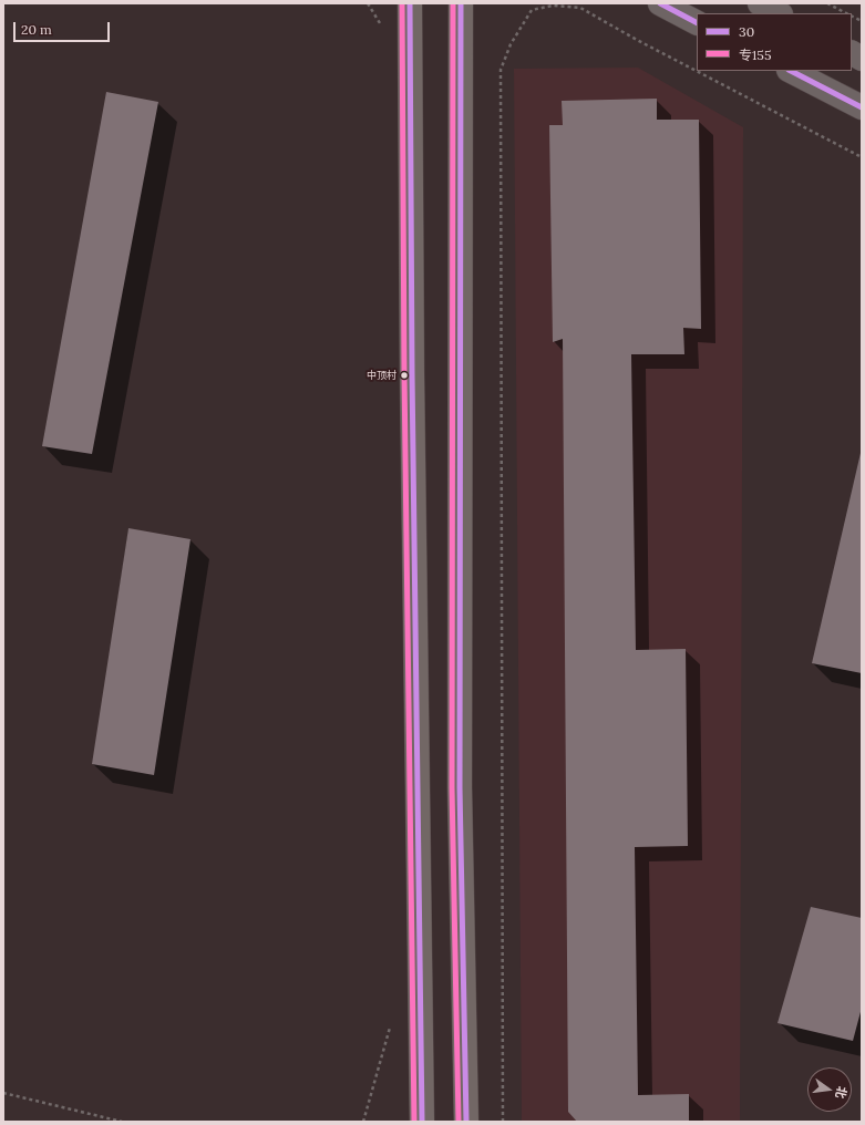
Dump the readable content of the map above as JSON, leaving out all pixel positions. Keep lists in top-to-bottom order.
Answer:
{
  "places": ["中顶村"],
  "lines": ["transit line 30", "transit line 专155"],
  "legend": ["30", "专155"],
  "scale_bar": "20 m",
  "north": "right"
}
